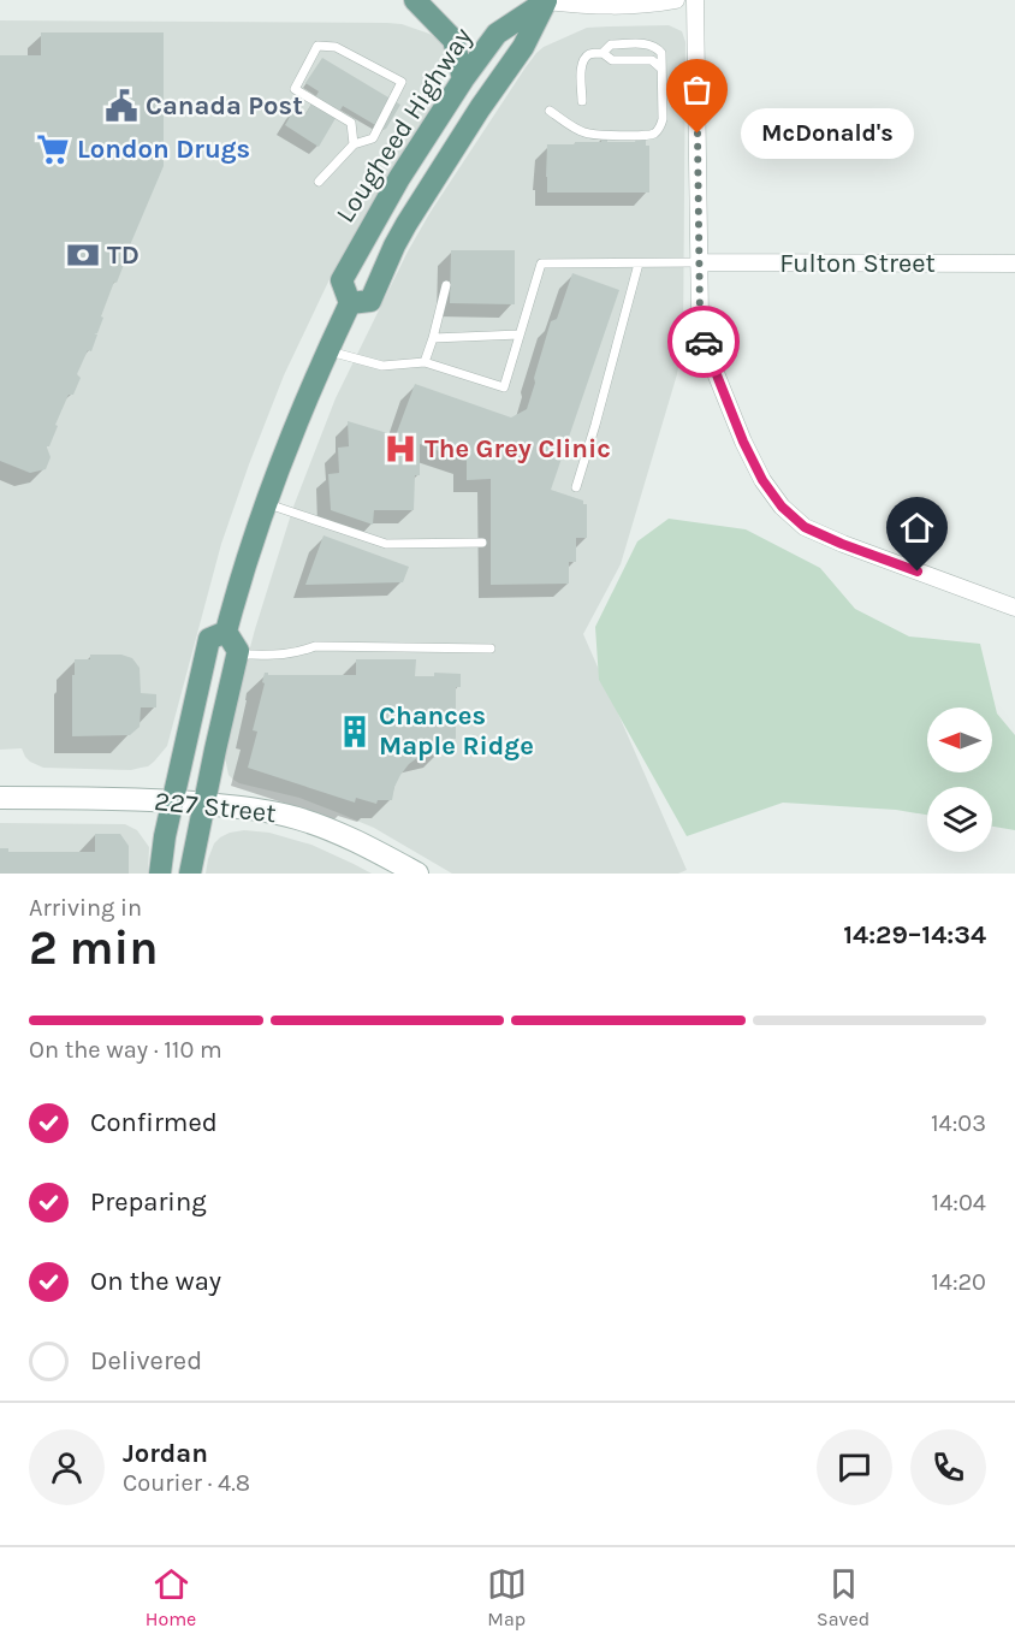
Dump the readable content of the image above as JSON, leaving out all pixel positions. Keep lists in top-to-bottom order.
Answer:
{
  "streets": {
    "main road": ["Lougheed Highway", "227 Street"],
    "street": ["Fulton Street"]
  },
  "crossings": [
    ["Lougheed Highway", "227 Street"]
  ],
  "places": {
    "public building": ["Canada Post"],
    "other": ["McDonald's"],
    "supermarket": ["London Drugs"],
    "bank": ["TD"],
    "hospital": ["The Grey Clinic"],
    "building": ["Chances Maple Ridge"]
  },
  "north": "left",
  "page": {
    "bubble": "McDonald's",
    "heading": ["2 min", "Arriving in", "14:29–14:34"],
    "panel": ["Jordan", "Courier · 4.8"],
    "bar": "On the way · 110 m",
    "list": [
      ["Confirmed", "14:03"],
      ["Preparing", "14:04"],
      ["On the way", "14:20"],
      "Delivered"
    ],
    "tabs": ["Home", "Map", "Saved"]
  }
}
